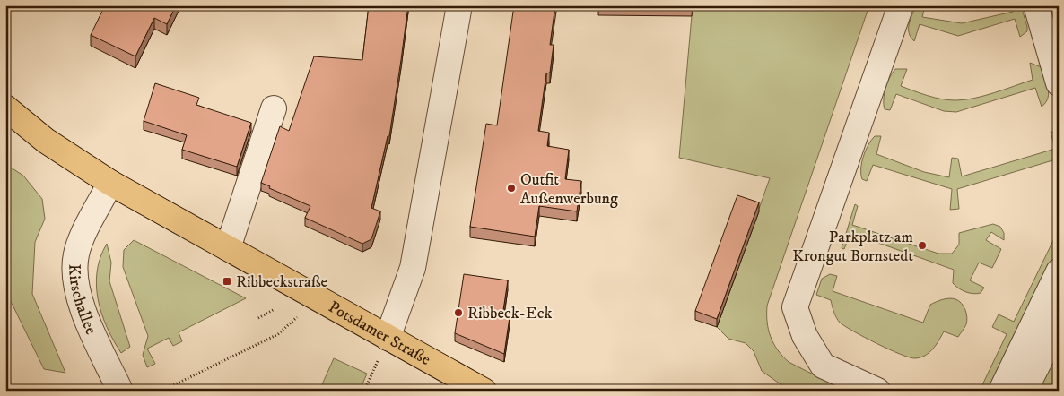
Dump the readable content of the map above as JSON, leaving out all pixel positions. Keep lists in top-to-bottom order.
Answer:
{
  "streets": {
    "main road": ["Potsdamer Straße"],
    "street": ["Kirschallee"]
  },
  "crossings": [
    ["Kirschallee", "Potsdamer Straße"]
  ],
  "places": {
    "other": ["Outfit Außenwerbung", "Parkplatz am Krongut Bornstedt", "Ribbeck-Eck"],
    "transit": ["Ribbeckstraße"]
  }
}
